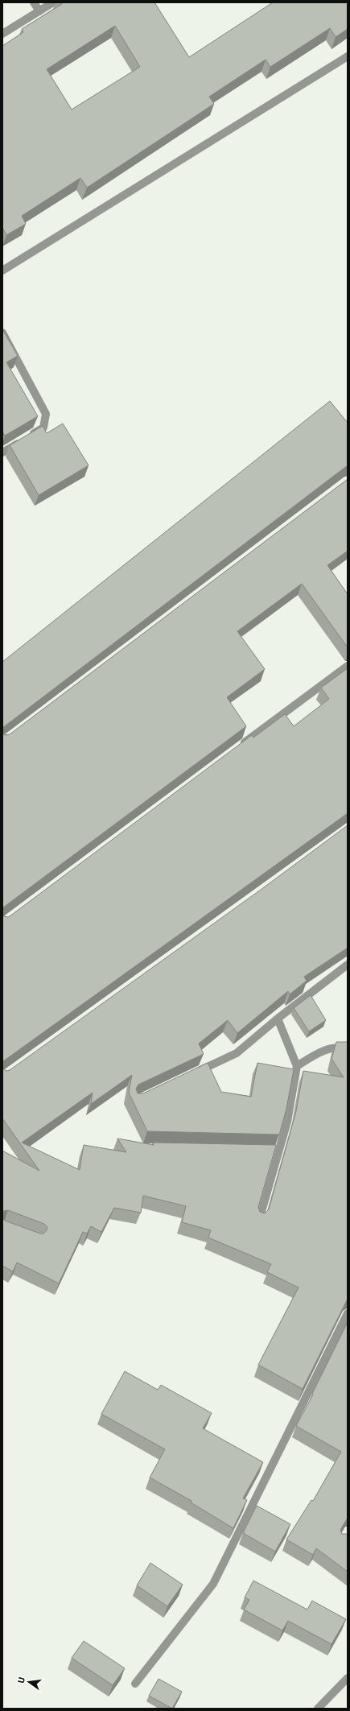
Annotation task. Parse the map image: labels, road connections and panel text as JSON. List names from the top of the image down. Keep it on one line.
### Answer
{"north":"left"}
